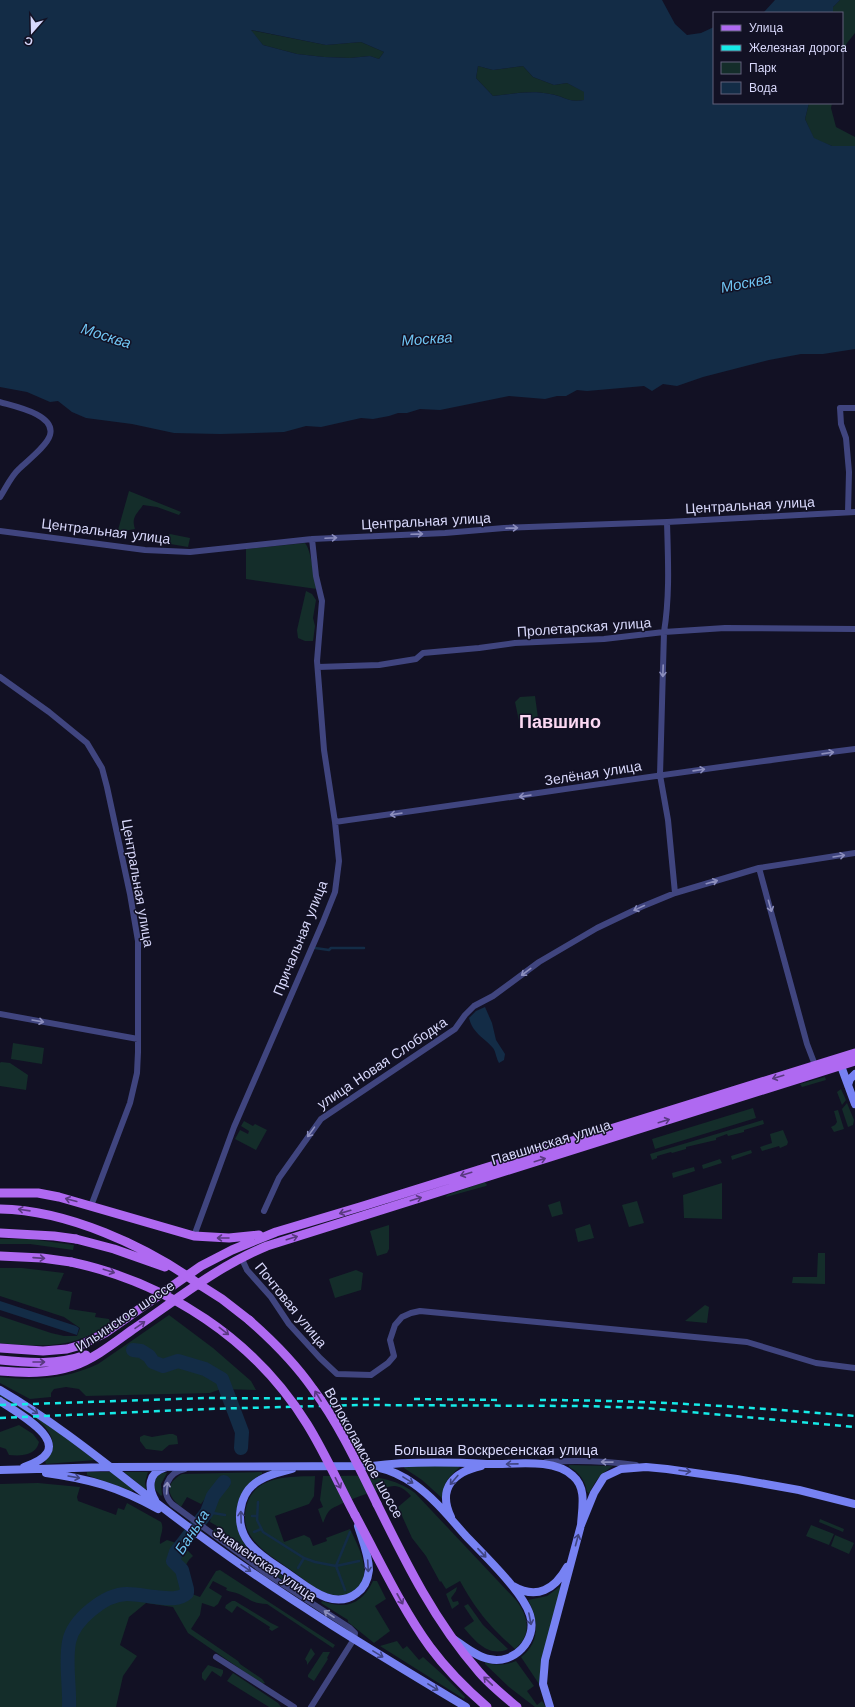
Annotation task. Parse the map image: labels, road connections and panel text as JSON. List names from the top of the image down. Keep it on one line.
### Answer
{"streets":{"main road":["Павшинская улица","Ильинское шоссе","Большая Воскресенская улица","Волоколамское шоссе","Знаменская улица"],"street":["Центральная улица","Пролетарская улица","Зелёная улица","Причальная улица","улица Новая Слободка","Почтовая улица"]},"crossings":[["Центральная улица","Причальная улица"],["Пролетарская улица","Причальная улица"],["Зелёная улица","Причальная улица"],["Павшинская улица","Ильинское шоссе"],["Почтовая улица","Ильинское шоссе"],["Большая Воскресенская улица","Знаменская улица"]],"districts":["Павшино"],"water":["Москва","Банька"],"legend":["Улица","Железная дорога","Парк","Вода"],"north":"bottom"}
